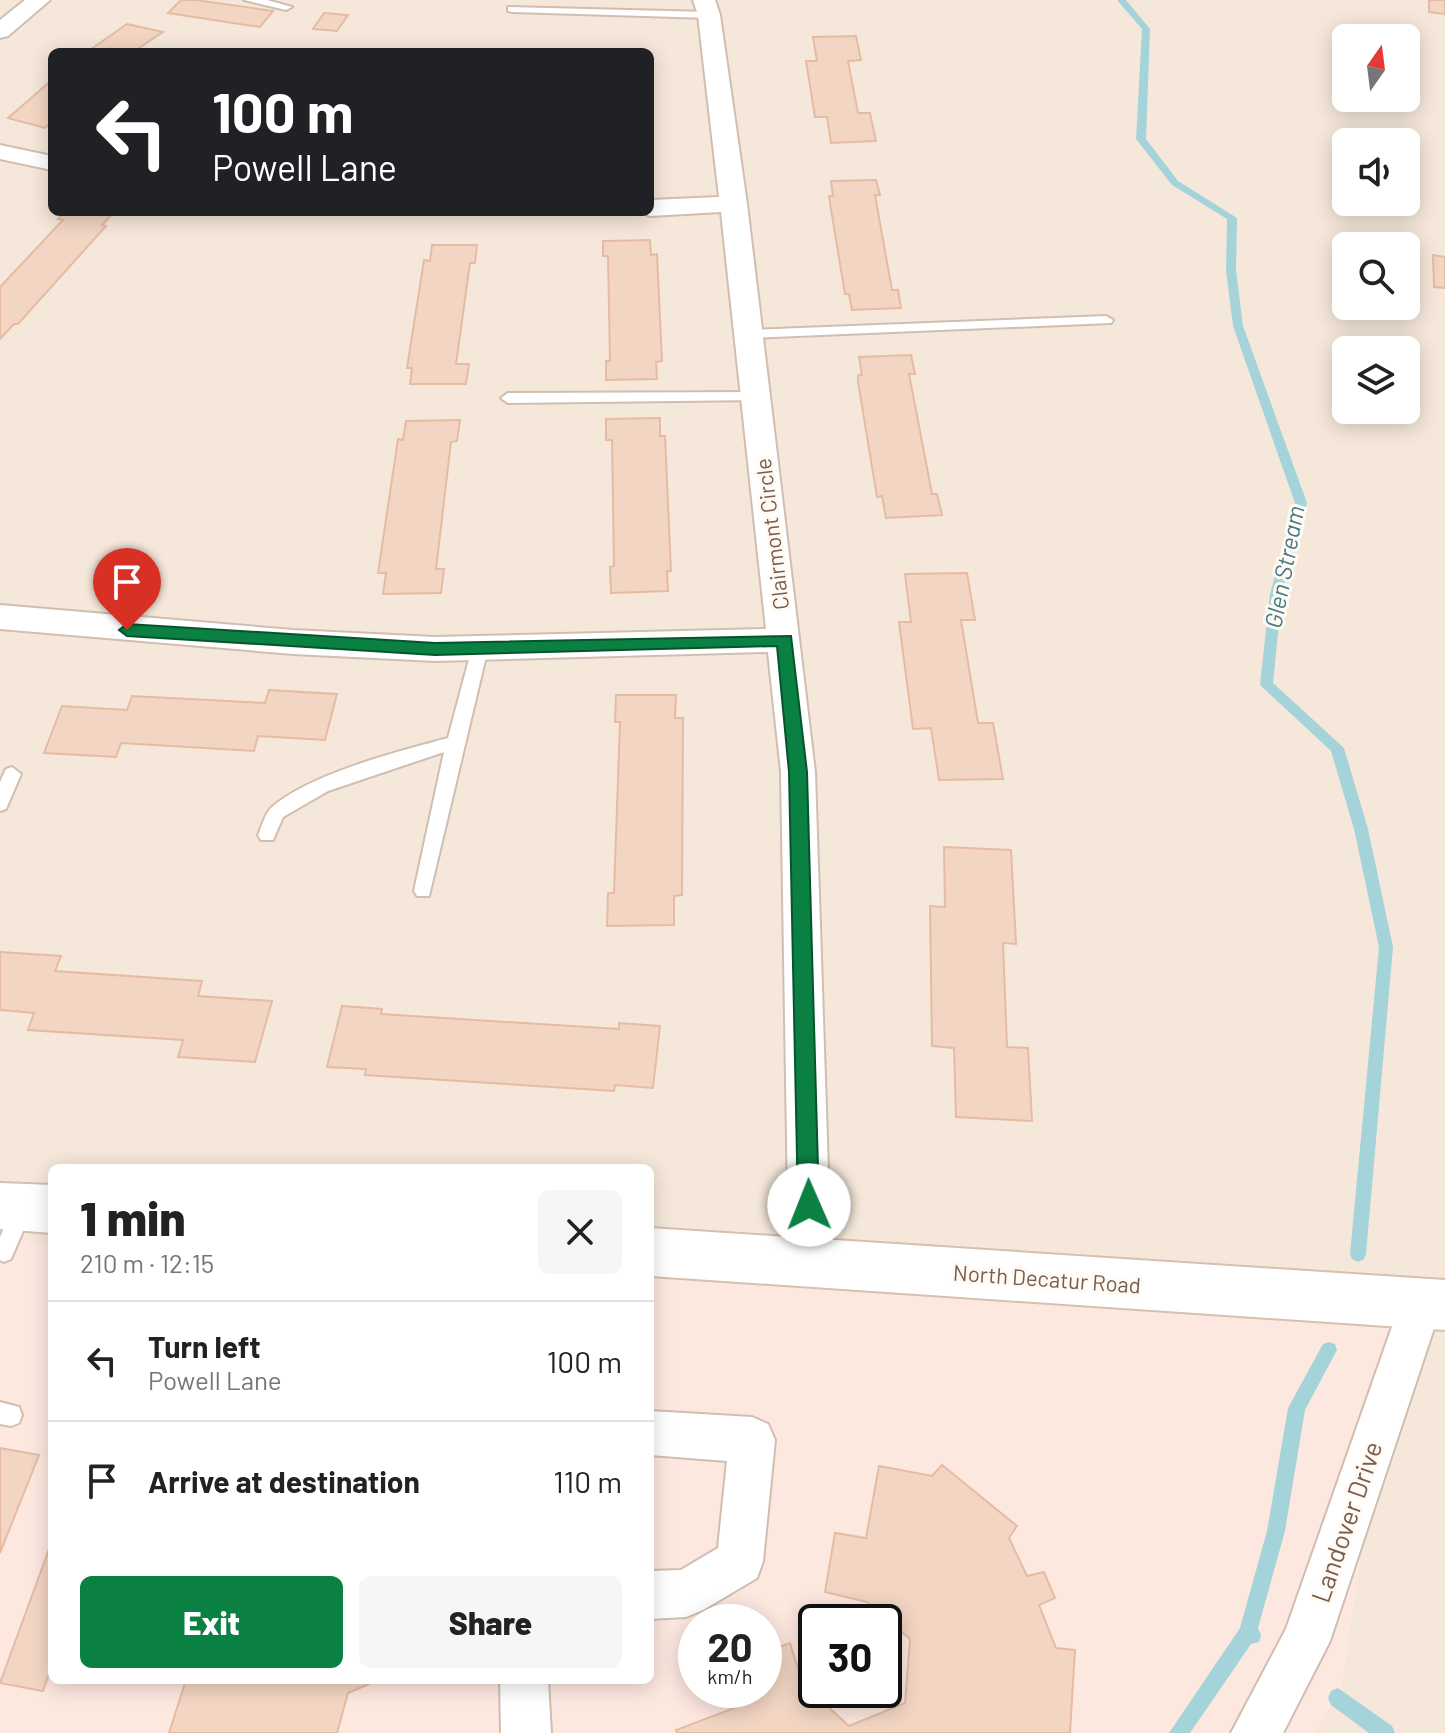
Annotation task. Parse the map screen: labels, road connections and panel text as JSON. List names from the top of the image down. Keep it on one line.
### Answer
{"streets":{"main road":["North Decatur Road"],"street":["Clairmont Circle","Landover Drive"]},"crossings":[["Clairmont Circle","North Decatur Road"],["North Decatur Road","Landover Drive"]],"water":["Glen Stream"],"north":"top","page":{"turn":["100 m","Powell Lane"],"heading":["1 min","210 m · 12:15"],"list":[{"name":"Turn left","note":"Powell Lane","value":"100 m"},{"name":"Arrive at destination","value":"110 m"}],"buttons":["Exit","Share"],"speed":"20 km/h","limit":"30"}}
